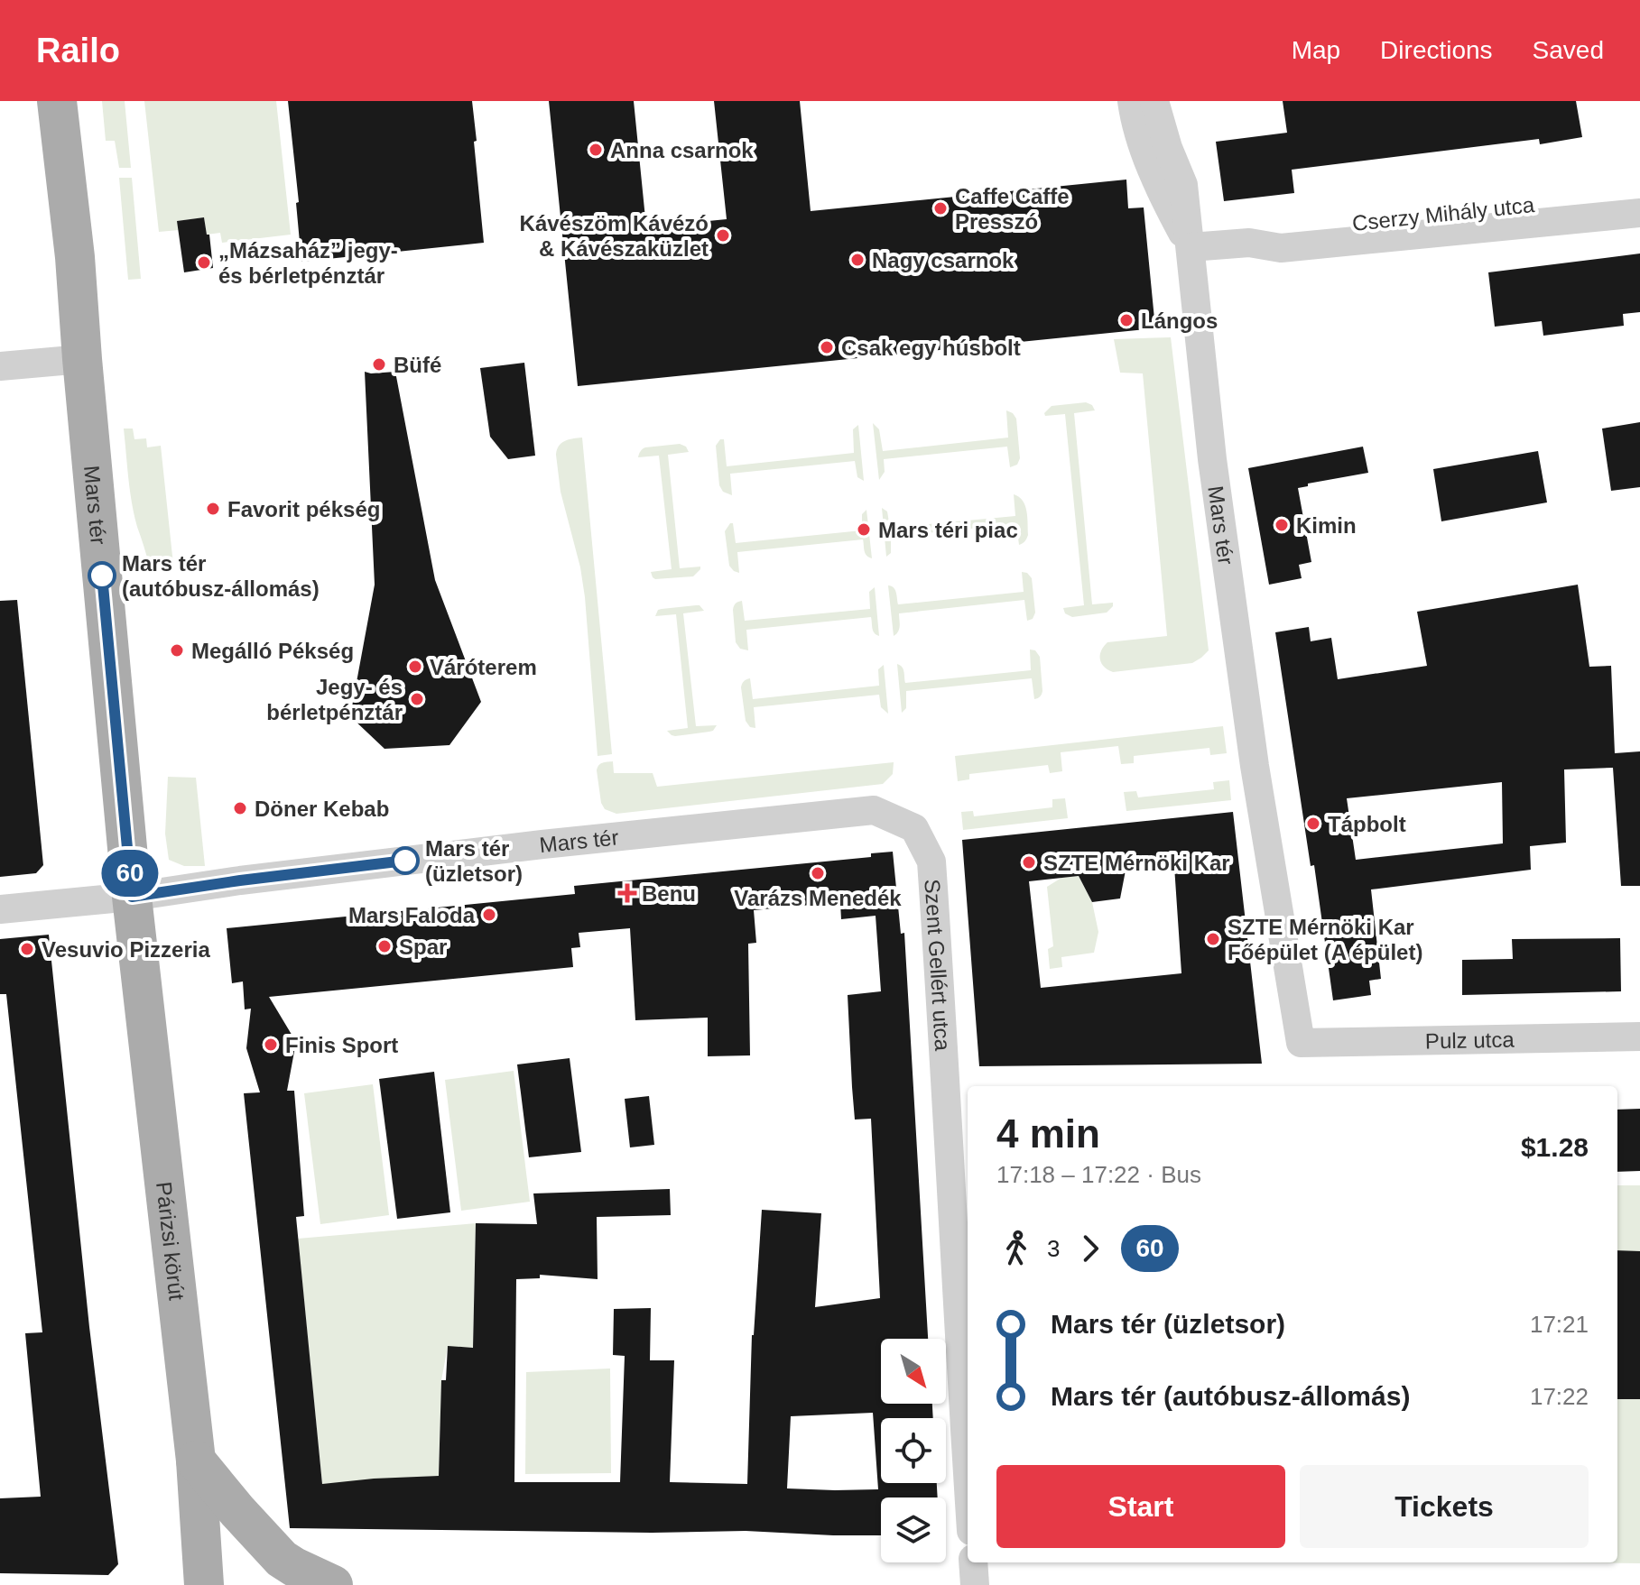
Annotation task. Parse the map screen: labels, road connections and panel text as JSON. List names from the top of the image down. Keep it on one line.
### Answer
{"streets":{"main road":["Mars tér","Párizsi körút"],"street":["Cserzy Mihály utca","Szent Gellért utca","Pulz utca"]},"crossings":[["Cserzy Mihály utca","Mars tér"],["Mars tér","Szent Gellért utca"],["Mars tér","Pulz utca"],["Mars tér","Párizsi körút"]],"places":{"other":["Anna csarnok","Caffe Caffe Presszó","Kávészöm Kávézó & Kávészaküzlet","Nagy csarnok","„Mázsaház” jegy- és bérletpénztár","Lángos","Csak egy húsbolt","Büfé","Favorit pékség","Kimin","Mars téri piac","Mars tér (autóbusz-állomás)","Megálló Pékség","Váróterem","Jegy- és bérletpénztár","Döner Kebab","Tápbolt","Mars tér (üzletsor)","SZTE Mérnöki Kar","Varázs Menedék","Mars Faloda","SZTE Mérnöki Kar Főépület (A épület)","Spar","Vesuvio Pizzeria","Finis Sport"],"health":["Benu"]},"lines":["bus line 60"],"north":"bottom right","page":{"header":"Railo","nav":["Map","Directions","Saved"],"on_map":"60","heading":["4 min","17:18 – 17:22 · Bus","$1.28"],"legs":["3","60"],"list":[{"name":"Mars tér (üzletsor)","value":"17:21"},{"name":"Mars tér (autóbusz-állomás)","value":"17:22"}],"buttons":["Start","Tickets"]}}
